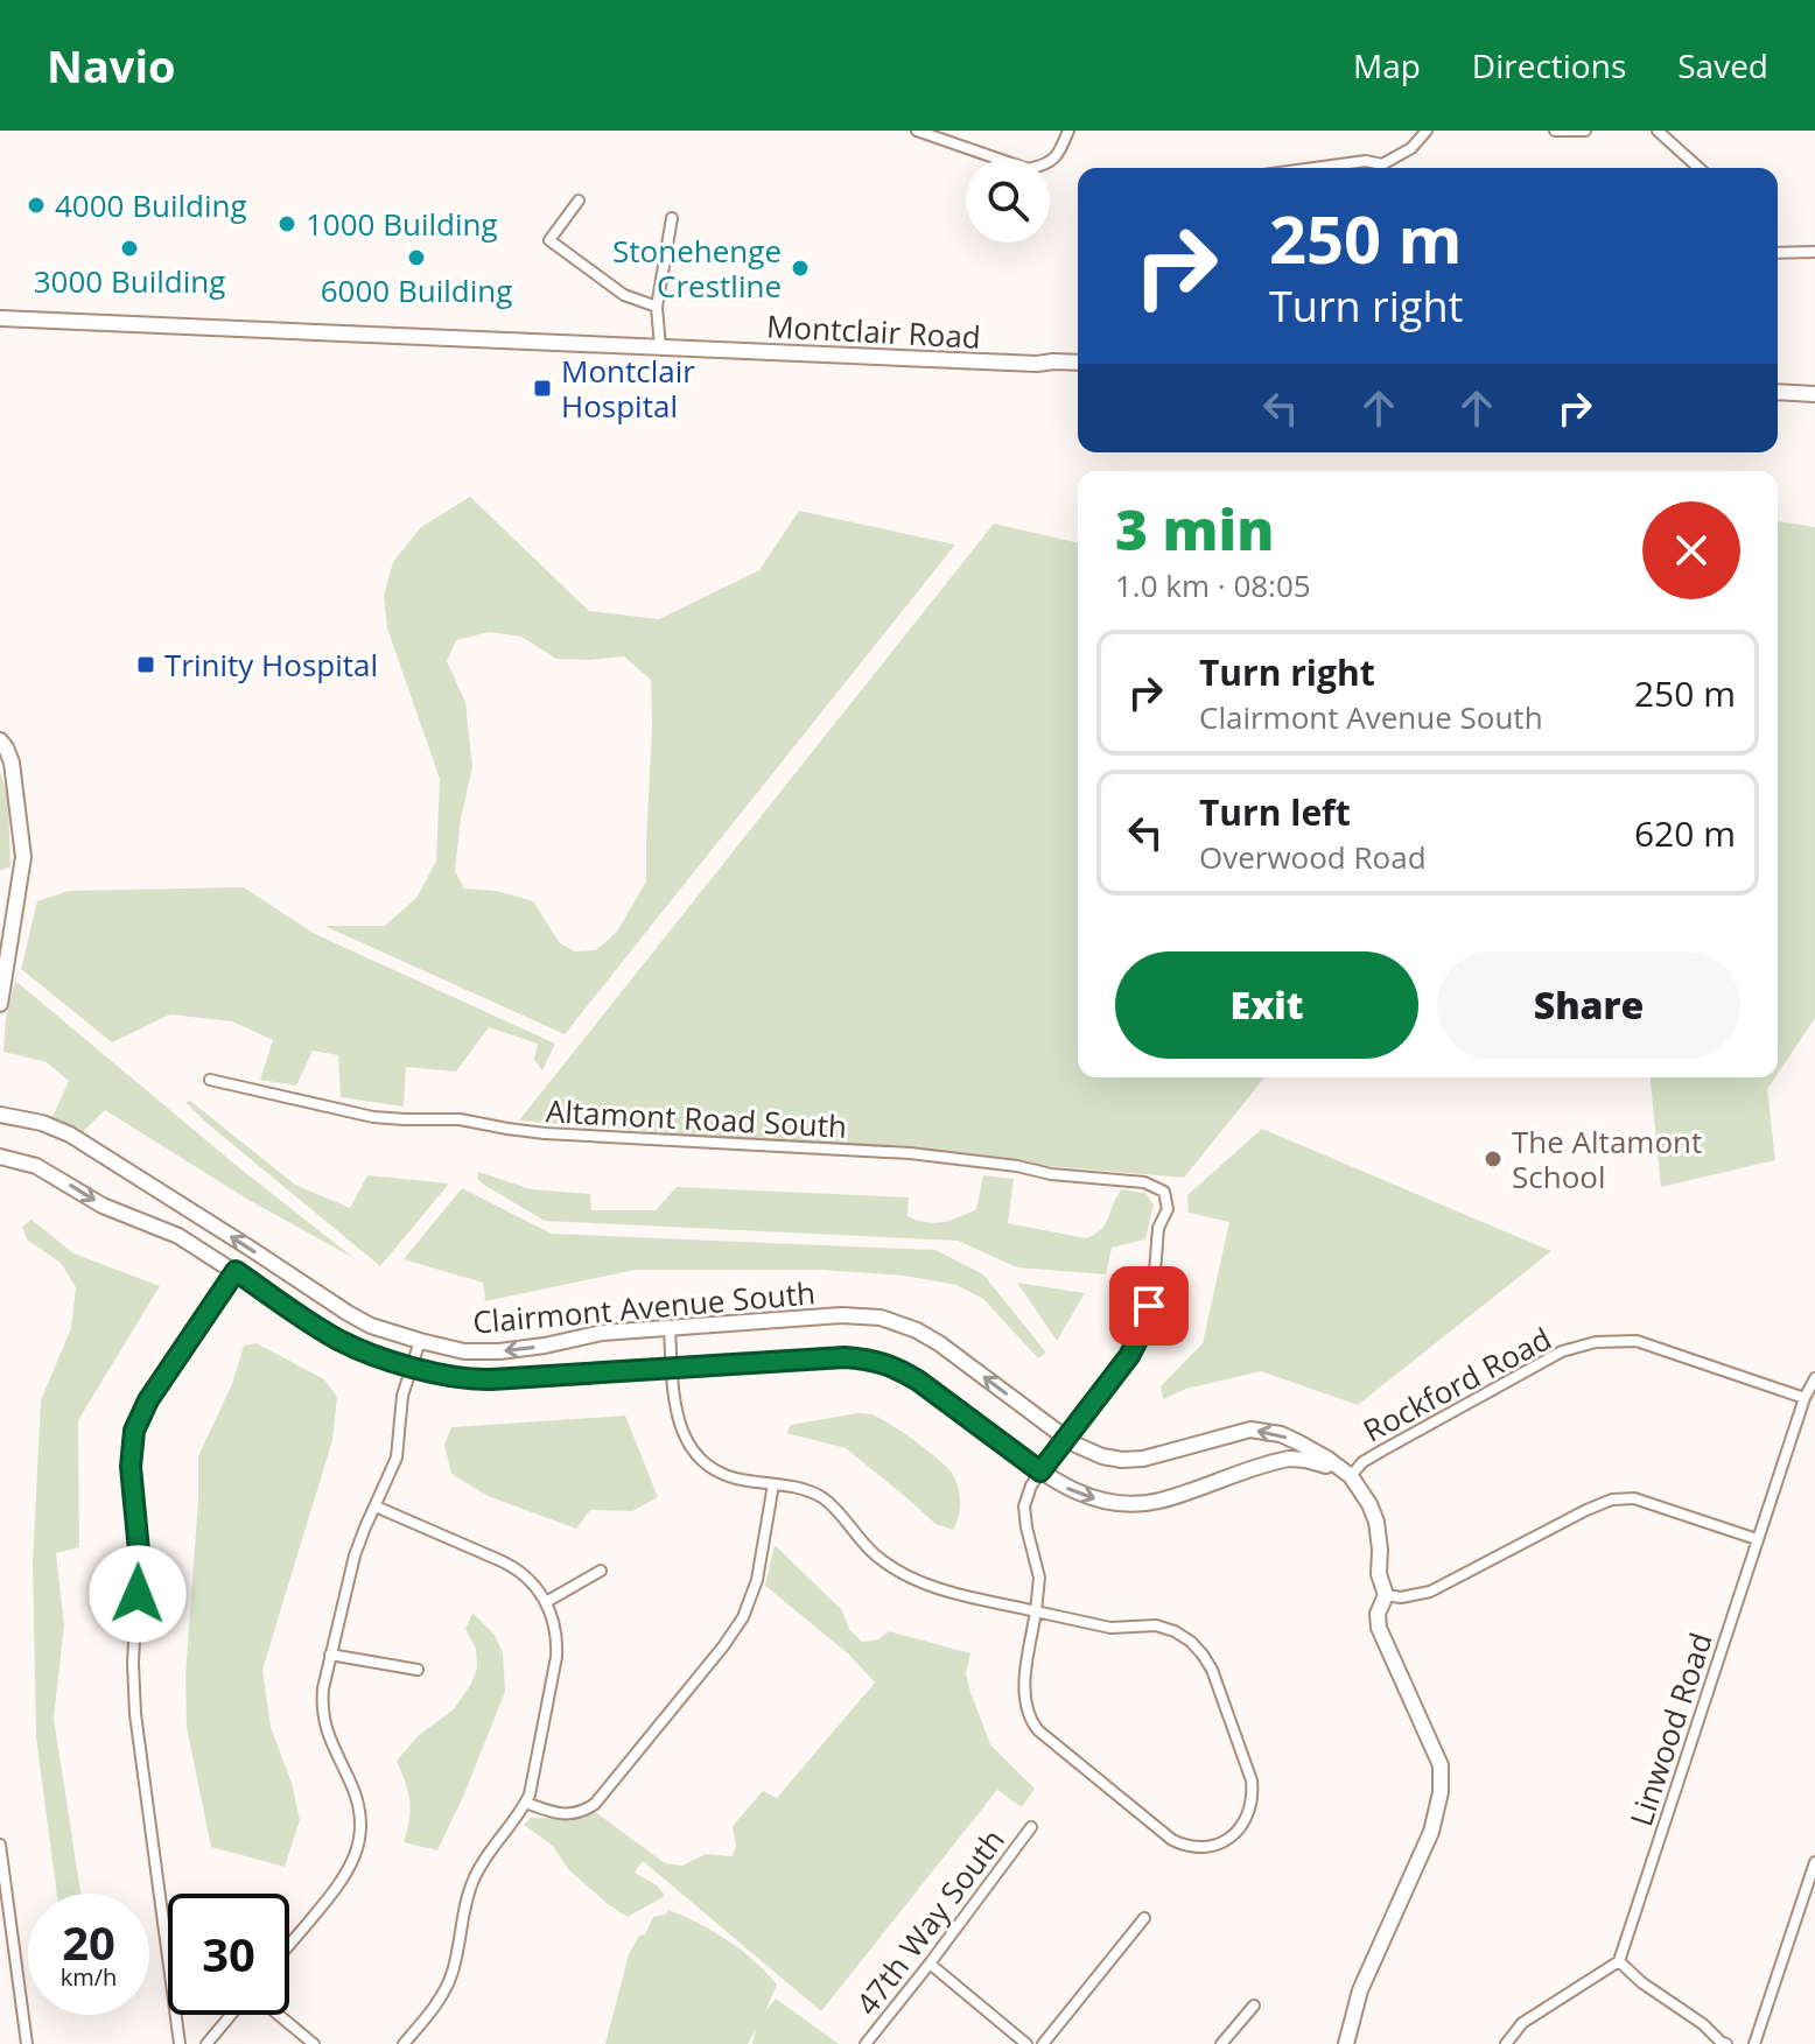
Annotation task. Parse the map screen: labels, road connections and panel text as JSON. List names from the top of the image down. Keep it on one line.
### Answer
{"streets":{"street":["Montclair Road","Altamont Road South","Clairmont Avenue South","Rockford Road","Linwood Road","47th Way South"]},"crossings":[["Altamont Road South","Clairmont Avenue South"],["Clairmont Avenue South","Rockford Road"],["Rockford Road","Linwood Road"]],"places":{"other":["4000 Building","1000 Building","3000 Building","6000 Building","Stonehenge Crestline","The Altamont School"],"transit":["Montclair Hospital","Trinity Hospital"]},"page":{"header":"Navio","nav":["Map","Directions","Saved"],"turn":["250 m","Turn right"],"heading":["3 min","1.0 km · 08:05"],"list":[{"name":"Turn right","note":"Clairmont Avenue South","value":"250 m"},{"name":"Turn left","note":"Overwood Road","value":"620 m"}],"buttons":["Exit","Share"],"speed":"20 km/h","limit":"30"}}
